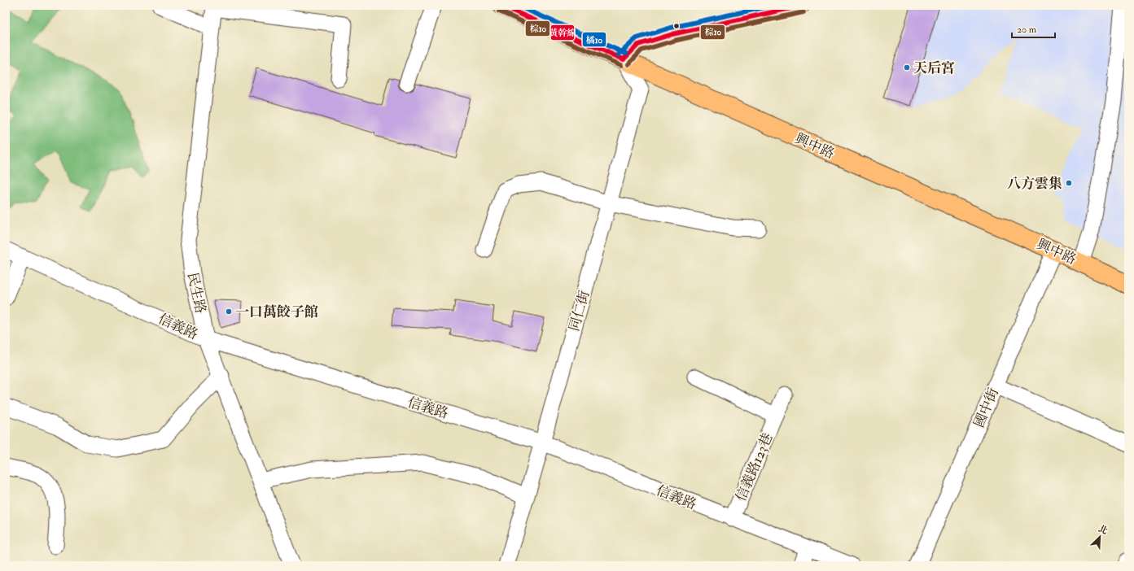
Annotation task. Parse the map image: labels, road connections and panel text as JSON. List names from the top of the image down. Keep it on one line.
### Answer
{"streets":{"main road":["興中路"],"street":["民生路","同仁街","信義路","國中街","信義路123巷"]},"crossings":[["興中路","同仁街"],["興中路","國中街"],["民生路","信義路"],["同仁街","信義路"],["信義路","信義路123巷"]],"places":["天后宮","八方雲集","一口萬餃子館"],"lines":["transit line 黃幹線","transit line 橘10","transit line 棕10"],"scale_bar":"20 m","north":"top right"}
